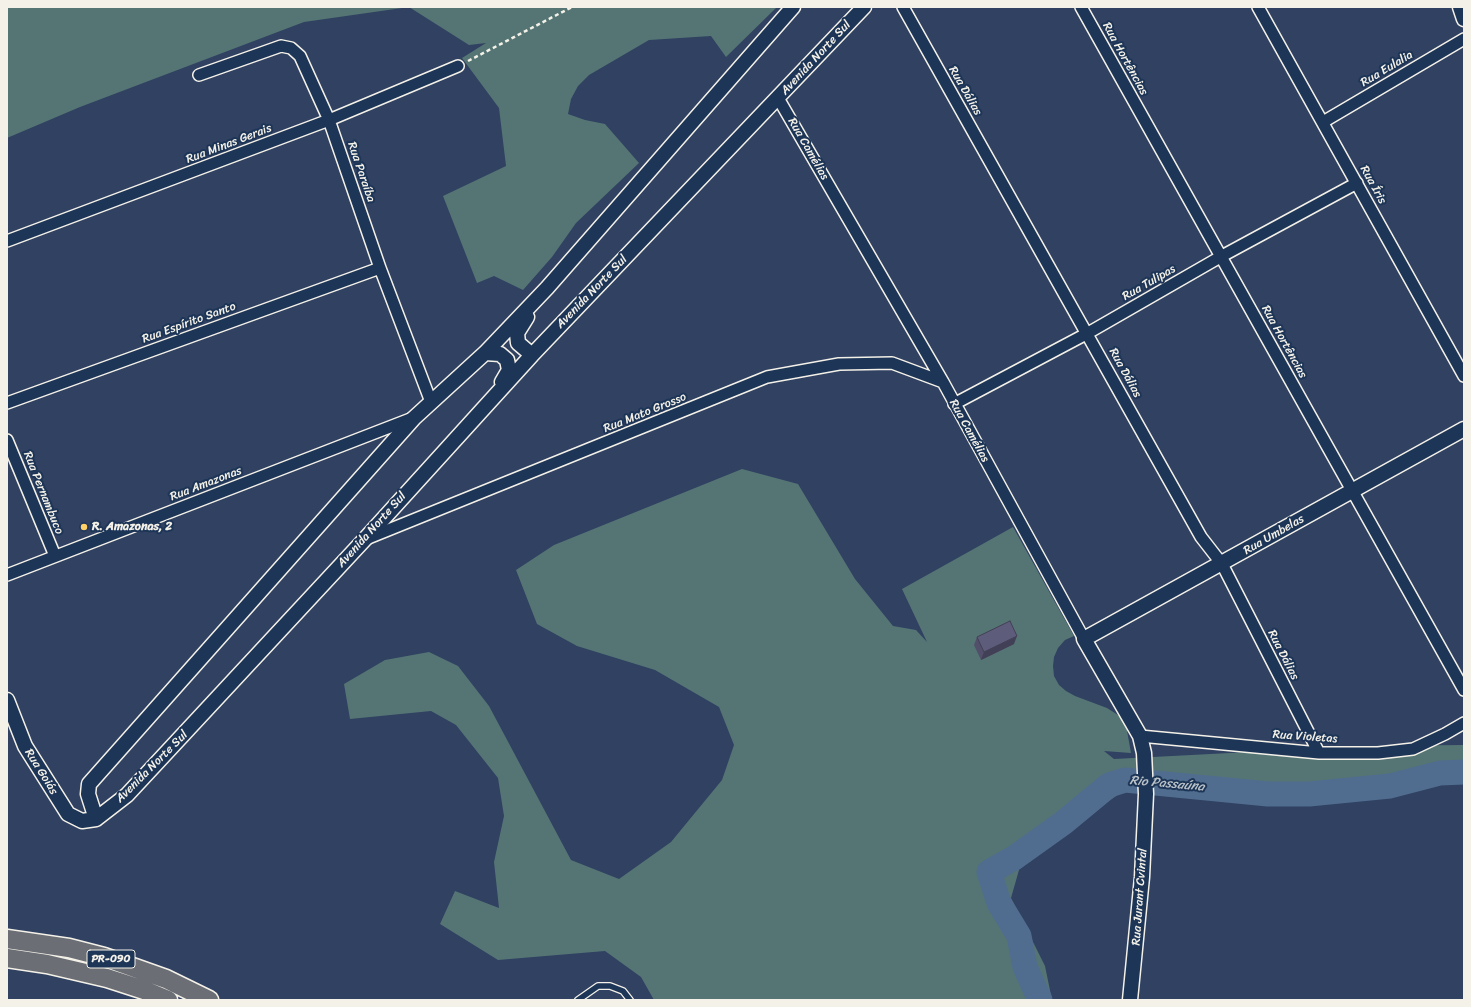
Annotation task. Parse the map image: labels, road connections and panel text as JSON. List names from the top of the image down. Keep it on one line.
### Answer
{"streets":{"main road":["PR-090"],"street":["Avenida Norte Sul","Rua Hortências","Rua Eulalia","Rua Dálias","Rua Minas Gerais","Rua Camélias","Rua Paraíba","Rua Íris","Rua Tulipas","Rua Espírito Santo","Rua Mato Grosso","Rua Amazonas","Rua Pernambuco","Rua Umbelas","Rua Violetas","Rua Goiás","Rua Jurant Cvintal"]},"crossings":[["Avenida Norte Sul","Rua Camélias"],["Avenida Norte Sul","Rua Mato Grosso"],["Avenida Norte Sul","Rua Goiás"],["Rua Hortências","Rua Tulipas"],["Rua Hortências","Rua Umbelas"],["Rua Eulalia","Rua Íris"],["Rua Dálias","Rua Tulipas"],["Rua Dálias","Rua Umbelas"],["Rua Dálias","Rua Violetas"],["Rua Minas Gerais","Rua Paraíba"],["Rua Camélias","Rua Tulipas"],["Rua Camélias","Rua Mato Grosso"],["Rua Camélias","Rua Umbelas"],["Rua Camélias","Rua Violetas"],["Rua Camélias","Rua Jurant Cvintal"],["Rua Paraíba","Rua Espírito Santo"],["Rua Íris","Rua Tulipas"],["Rua Amazonas","Rua Pernambuco"]],"water":["Rio Passaúna"],"places":["R. Amazonas, 2"]}
